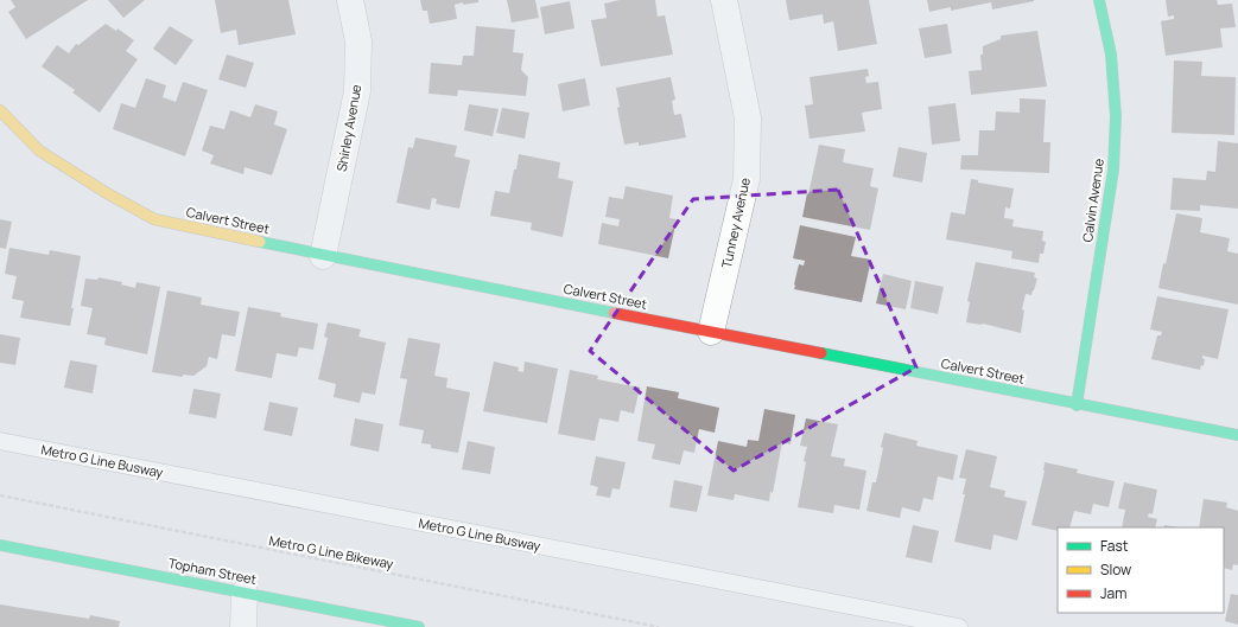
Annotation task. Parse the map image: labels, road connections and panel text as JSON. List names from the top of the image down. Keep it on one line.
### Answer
{"streets":{"street":["Shirley Avenue","Calvin Avenue","Calvert Street","Tunney Avenue","Topham Street"],"lane":["Metro G Line Busway"],"path":["Metro G Line Bikeway"]},"crossings":[["Shirley Avenue","Calvert Street"],["Calvin Avenue","Calvert Street"],["Calvert Street","Tunney Avenue"]],"legend":["Fast","Slow","Jam"]}
